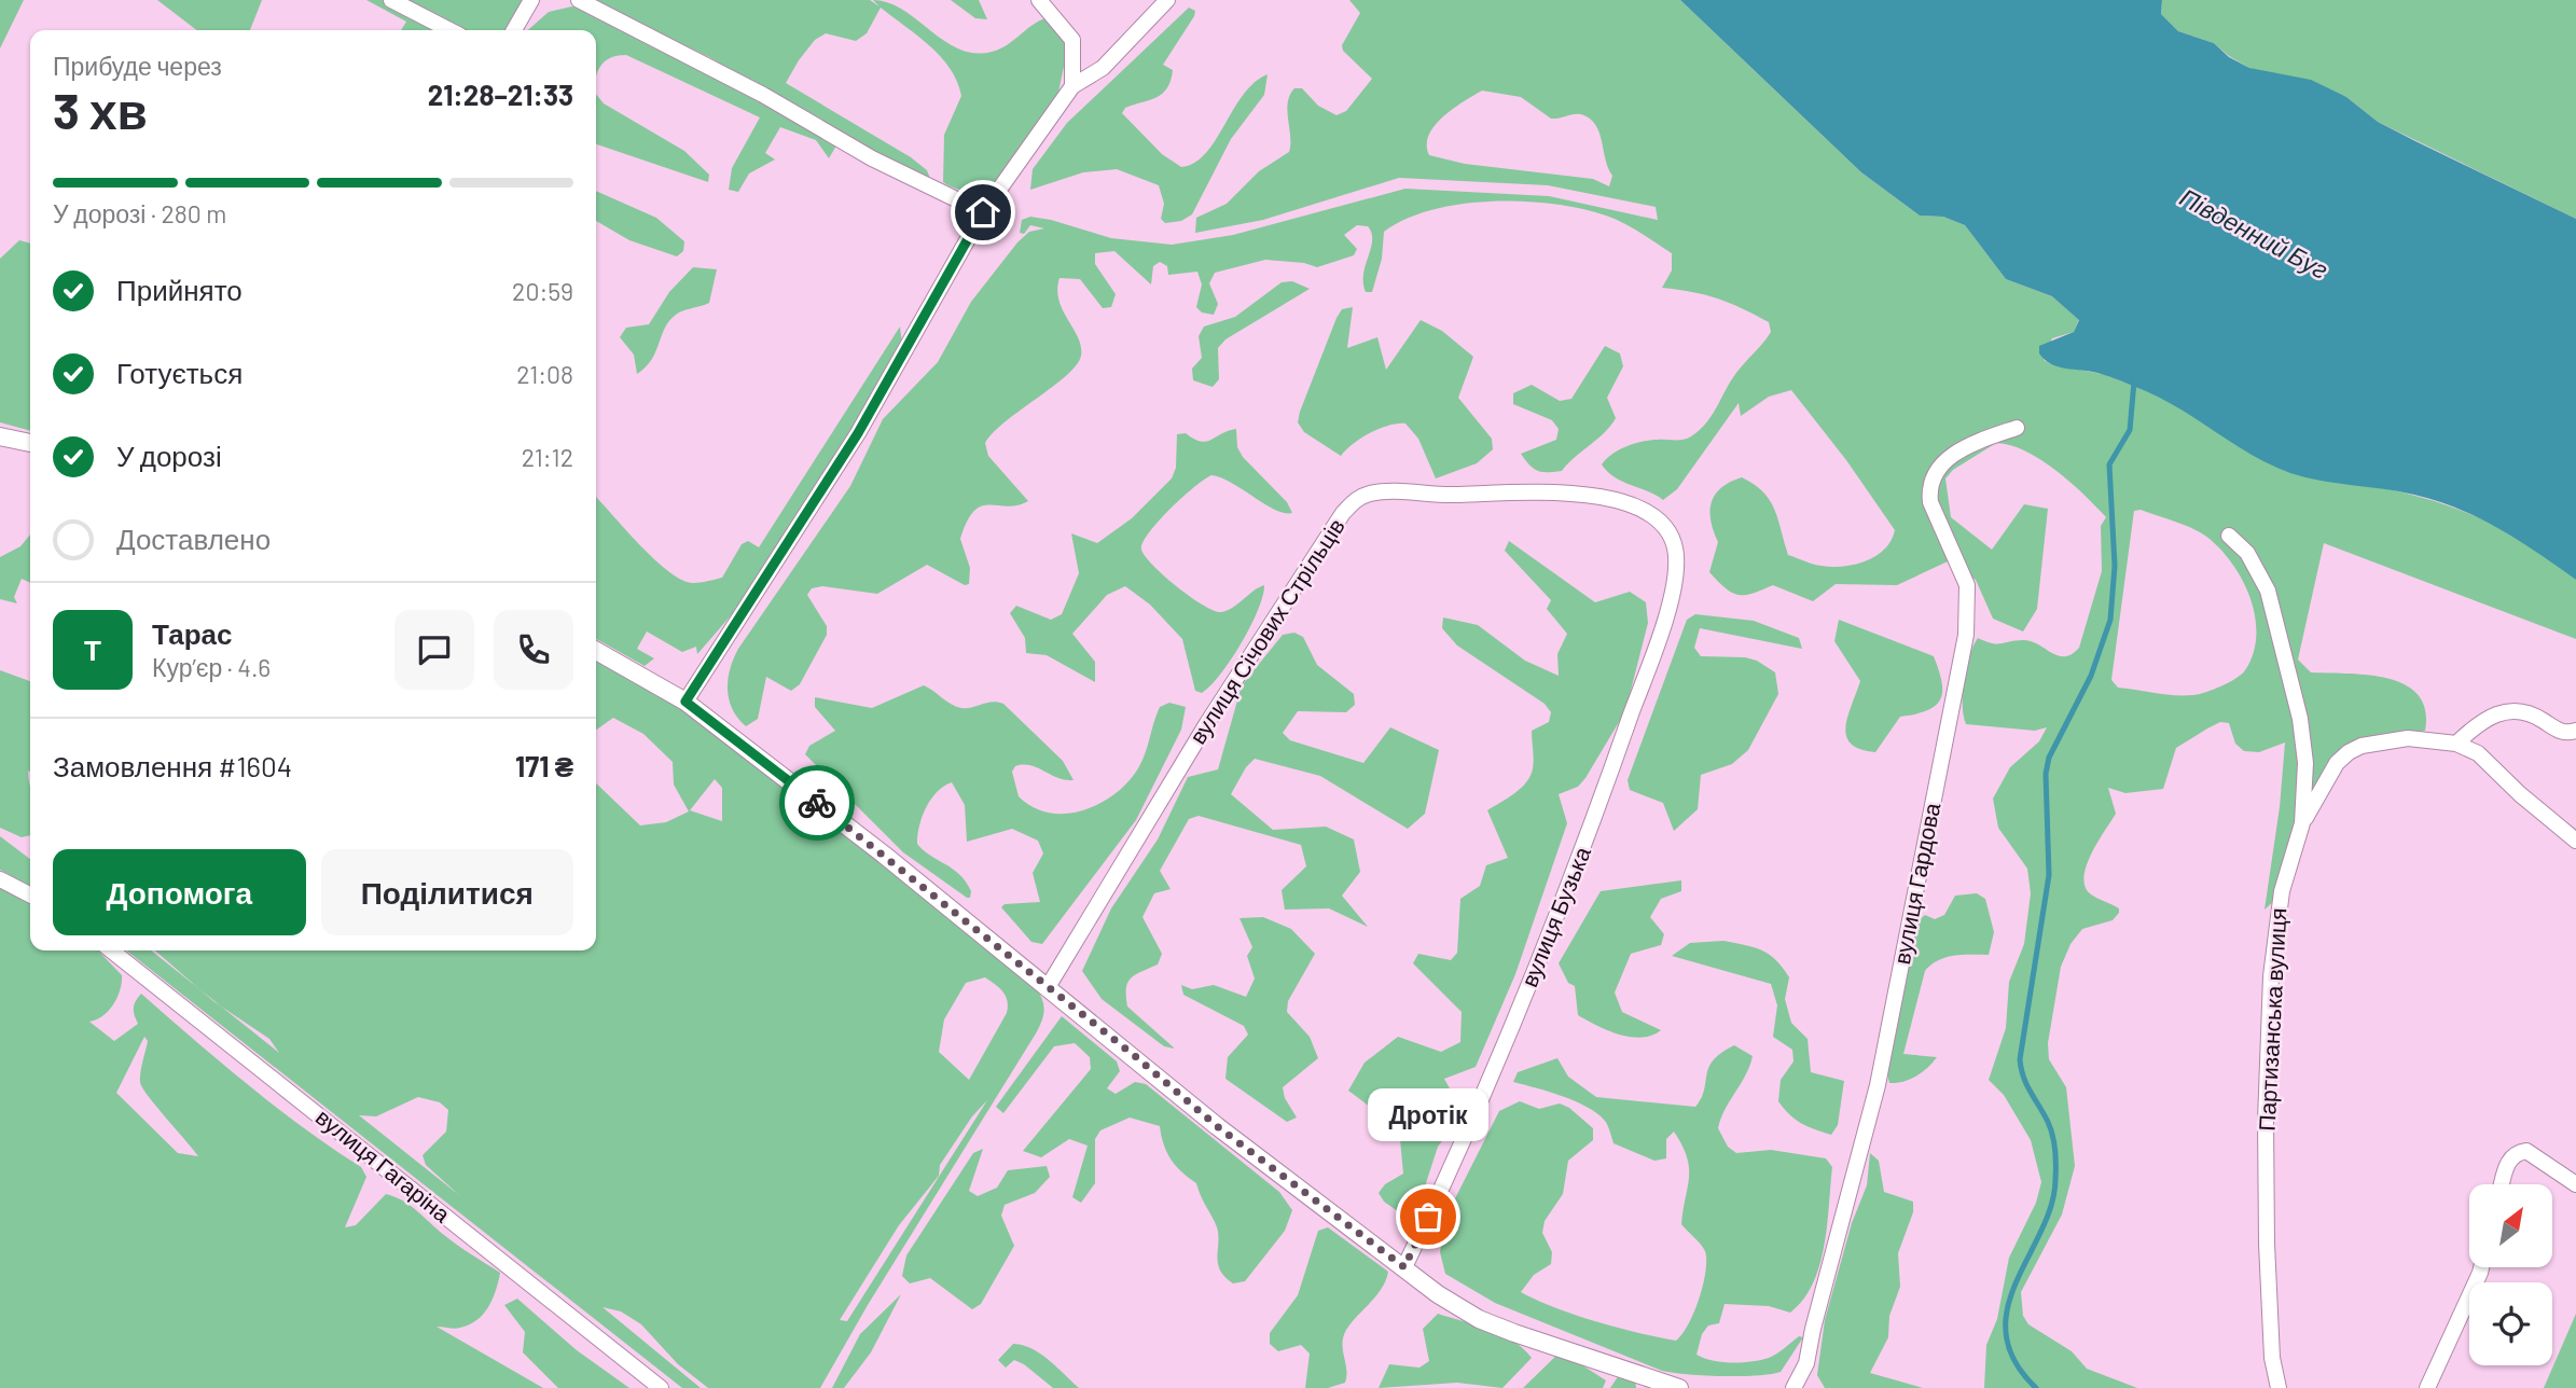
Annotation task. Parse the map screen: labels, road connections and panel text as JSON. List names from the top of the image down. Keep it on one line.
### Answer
{"streets":{"street":["вулиця Січових Стрільців","вулиця Гардова","вулиця Бузька","Партизанська вулиця","вулиця Гагаріна"]},"crossings":[["вулиця Січових Стрільців","вулиця Бузька"]],"water":["Південний Буг"],"places":["Дротік"],"north":"top right","page":{"heading":["3 хв","Прибуде через","21:28–21:33"],"panel":["Тарас","Кур’єр · 4.6","Замовлення #1604","171 ₴"],"bar":"У дорозі · 280 m","list":[["Прийнято","20:59"],["Готується","21:08"],["У дорозі","21:12"],"Доставлено"],"round":"Т","buttons":["Допомога","Поділитися"],"bubble":"Дротік"}}
